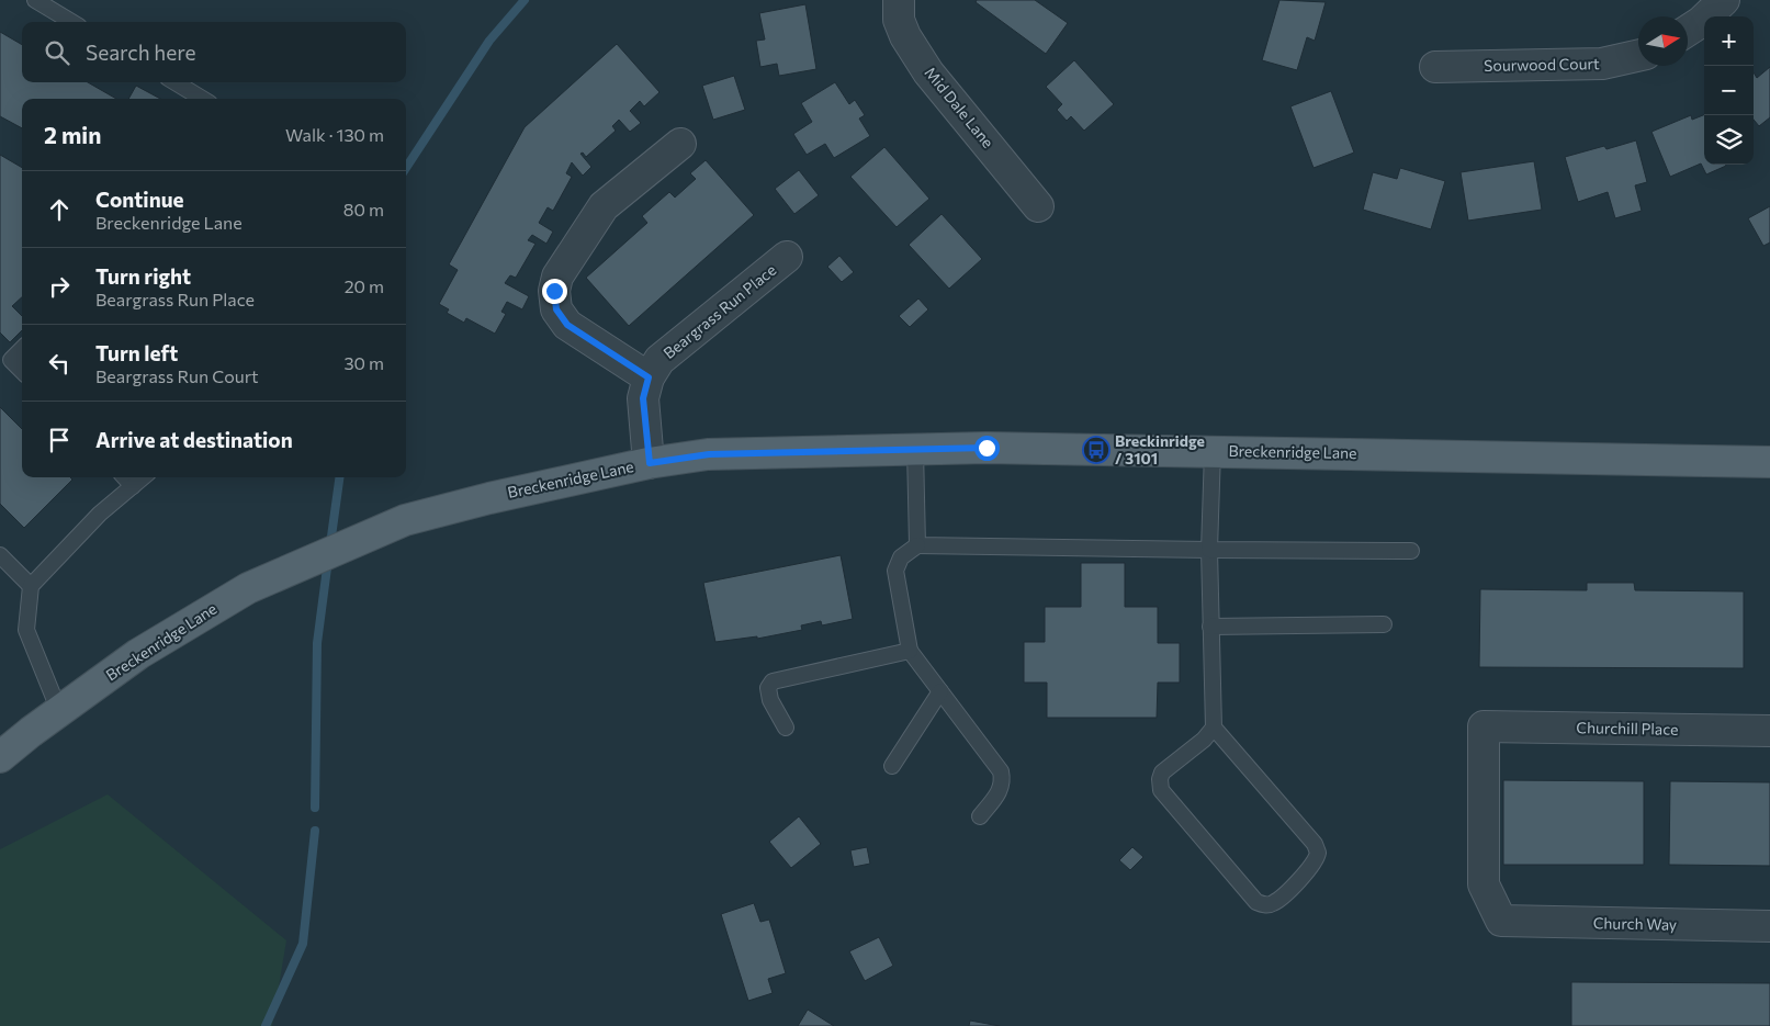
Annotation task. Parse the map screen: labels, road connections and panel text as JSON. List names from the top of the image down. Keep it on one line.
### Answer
{"streets":{"main road":["Breckenridge Lane"],"street":["Sourwood Court","Mid Dale Lane","Beargrass Run Place","Churchill Place","Church Way"]},"crossings":[["Beargrass Run Place","Breckenridge Lane"],["Churchill Place","Church Way"]],"places":{"bus stop":["Breckinridge / 3101"]},"north":"right","page":{"map_buttons":["+","−"],"search":"Search here","heading":["2 min","Walk · 130 m"],"list":[["Continue","Breckenridge Lane","80 m"],["Turn right","Beargrass Run Place","20 m"],["Turn left","Beargrass Run Court","30 m"],"Arrive at destination"]}}
